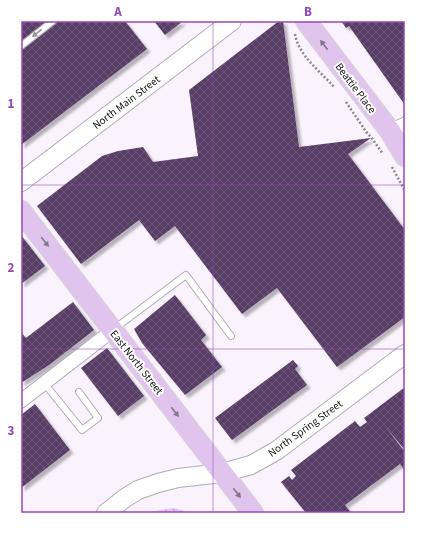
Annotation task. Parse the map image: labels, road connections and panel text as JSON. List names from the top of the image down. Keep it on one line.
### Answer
{"streets":{"main road":["Beattie Place","East North Street"],"street":["North Main Street","North Spring Street"]},"crossings":[["East North Street","North Spring Street"]],"one_way":["Beattie Place","East North Street"],"grid":{"columns":["A","B"],"rows":["1","2","3"]}}
